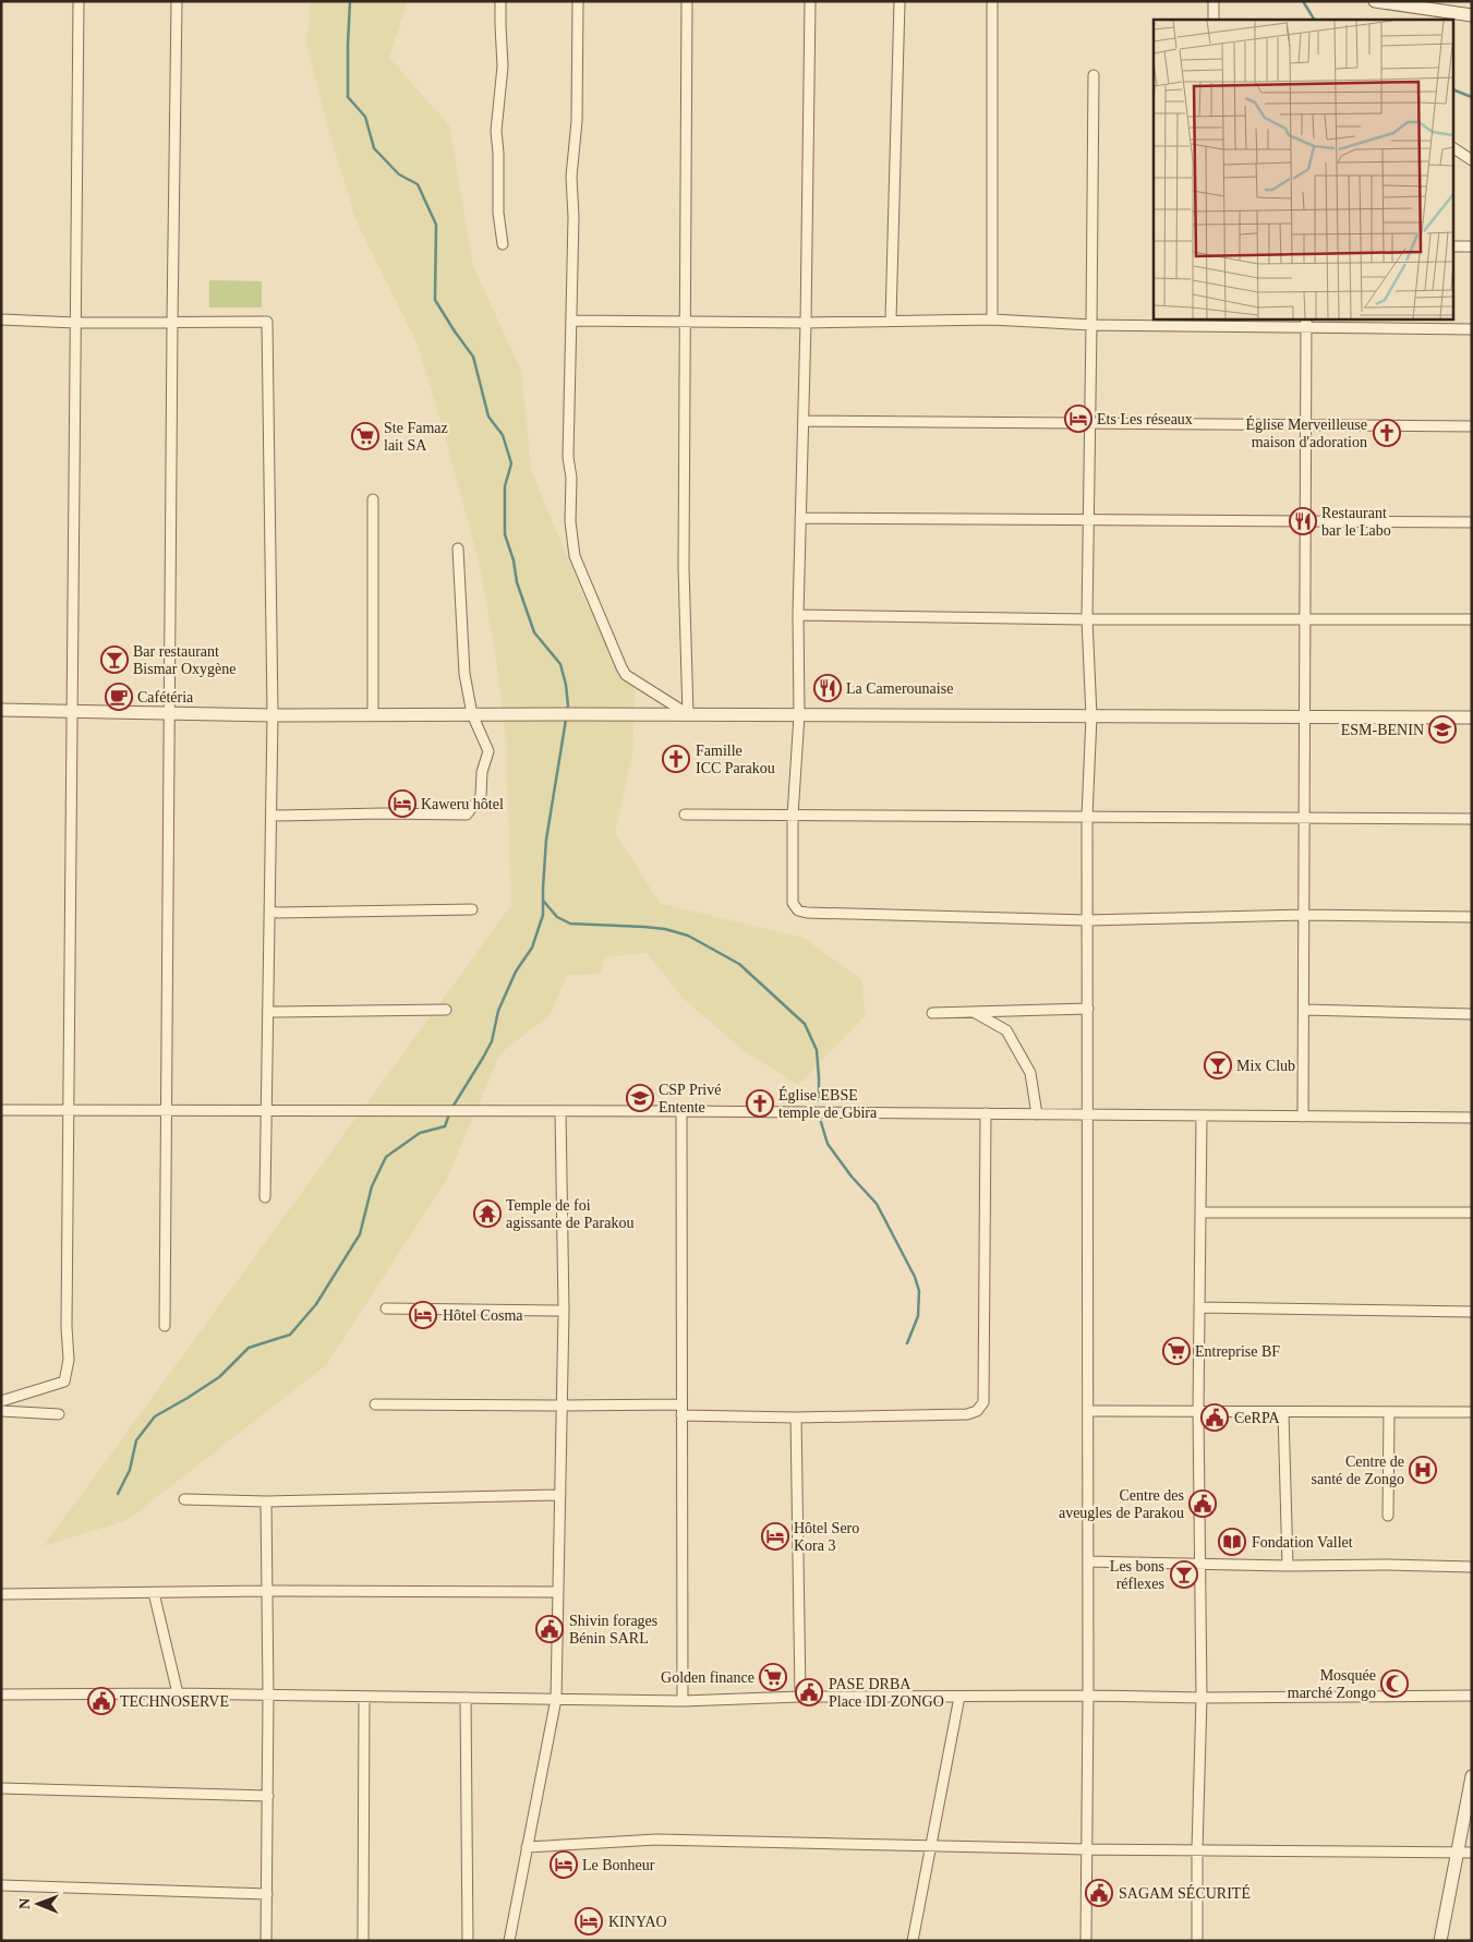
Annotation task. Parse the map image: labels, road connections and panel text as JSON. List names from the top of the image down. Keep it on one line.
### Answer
{"places":{"hotel":["Ets Les réseaux","Kaweru hôtel","Hôtel Cosma","Hôtel Sero Kora 3","Le Bonheur","KINYAO"],"church":["Église Merveilleuse maison d'adoration","Famille ICC Parakou","Église EBSE temple de Gbira"],"supermarket":["Ste Famaz lait SA","Entreprise BF","Golden finance"],"restaurant":["Restaurant bar le Labo","La Camerounaise"],"bar":["Bar restaurant Bismar Oxygène","Mix Club","Les bons réflexes"],"cafe":["Cafétéria"],"school or university":["ESM-BENIN","CSP Privé Entente"],"temple":["Temple de foi agissante de Parakou"],"public building":["CeRPA","Centre des aveugles de Parakou","Shivin forages Bénin SARL","PASE DRBA Place IDI ZONGO","TECHNOSERVE","SAGAM SÉCURITÉ"],"hospital":["Centre de santé de Zongo"],"library":["Fondation Vallet"],"mosque":["Mosquée marché Zongo"]},"north":"left"}
